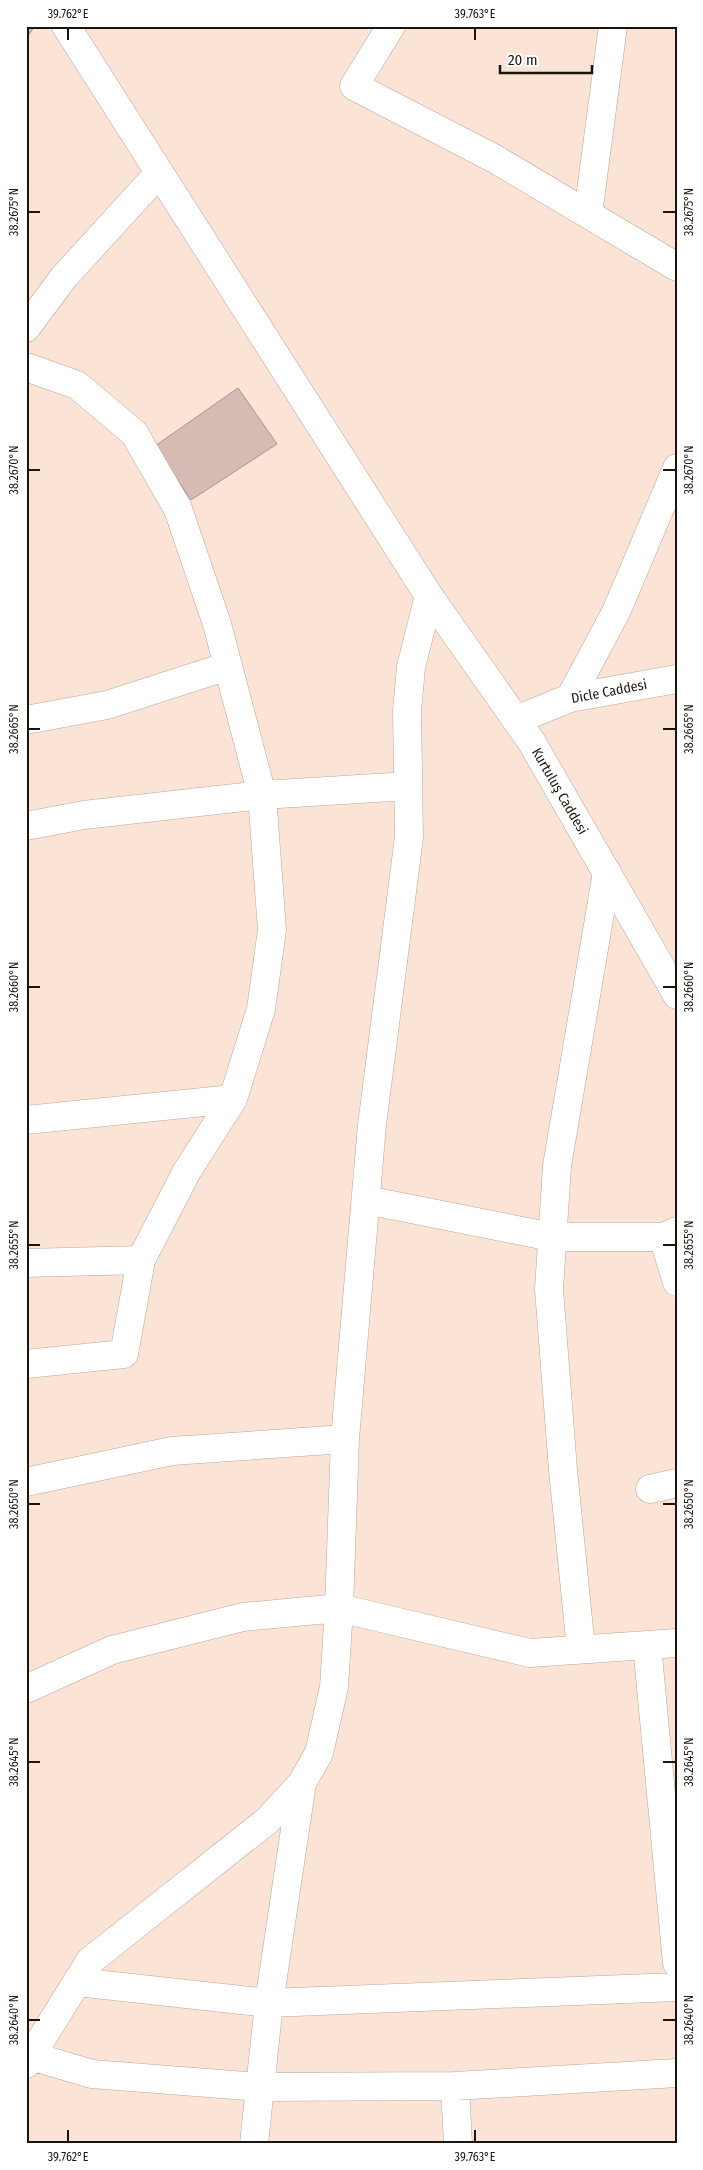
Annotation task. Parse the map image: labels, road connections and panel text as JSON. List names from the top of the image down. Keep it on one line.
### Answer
{"streets":{"street":["Dicle Caddesi","Kurtuluş Caddesi"]},"crossings":[["Dicle Caddesi","Kurtuluş Caddesi"]],"scale_bar":"20 m","coordinates":["39.762°E","39.763°E","38.2675°N","38.2670°N","38.2665°N","38.2660°N","38.2655°N","38.2650°N","38.2645°N","38.2640°N"]}
